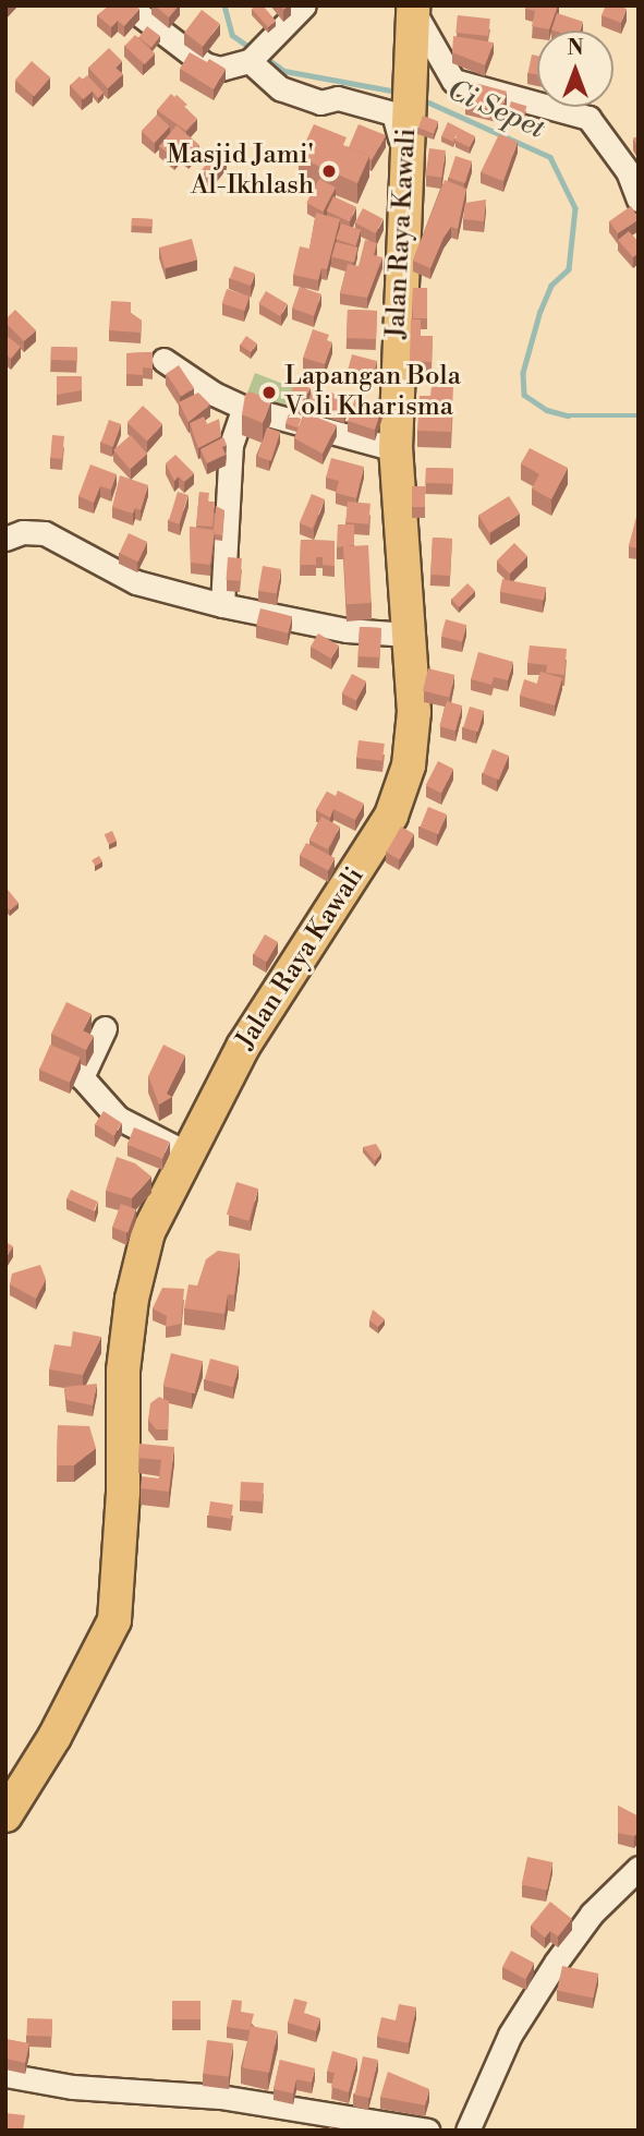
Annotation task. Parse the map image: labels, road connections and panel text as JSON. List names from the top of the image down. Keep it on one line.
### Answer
{"streets":{"highway":["Jalan Raya Kawali"]},"water":["Ci Sepet"],"places":["Masjid Jami' Al-Ikhlash","Lapangan Bola Voli Kharisma"],"north":"top"}
